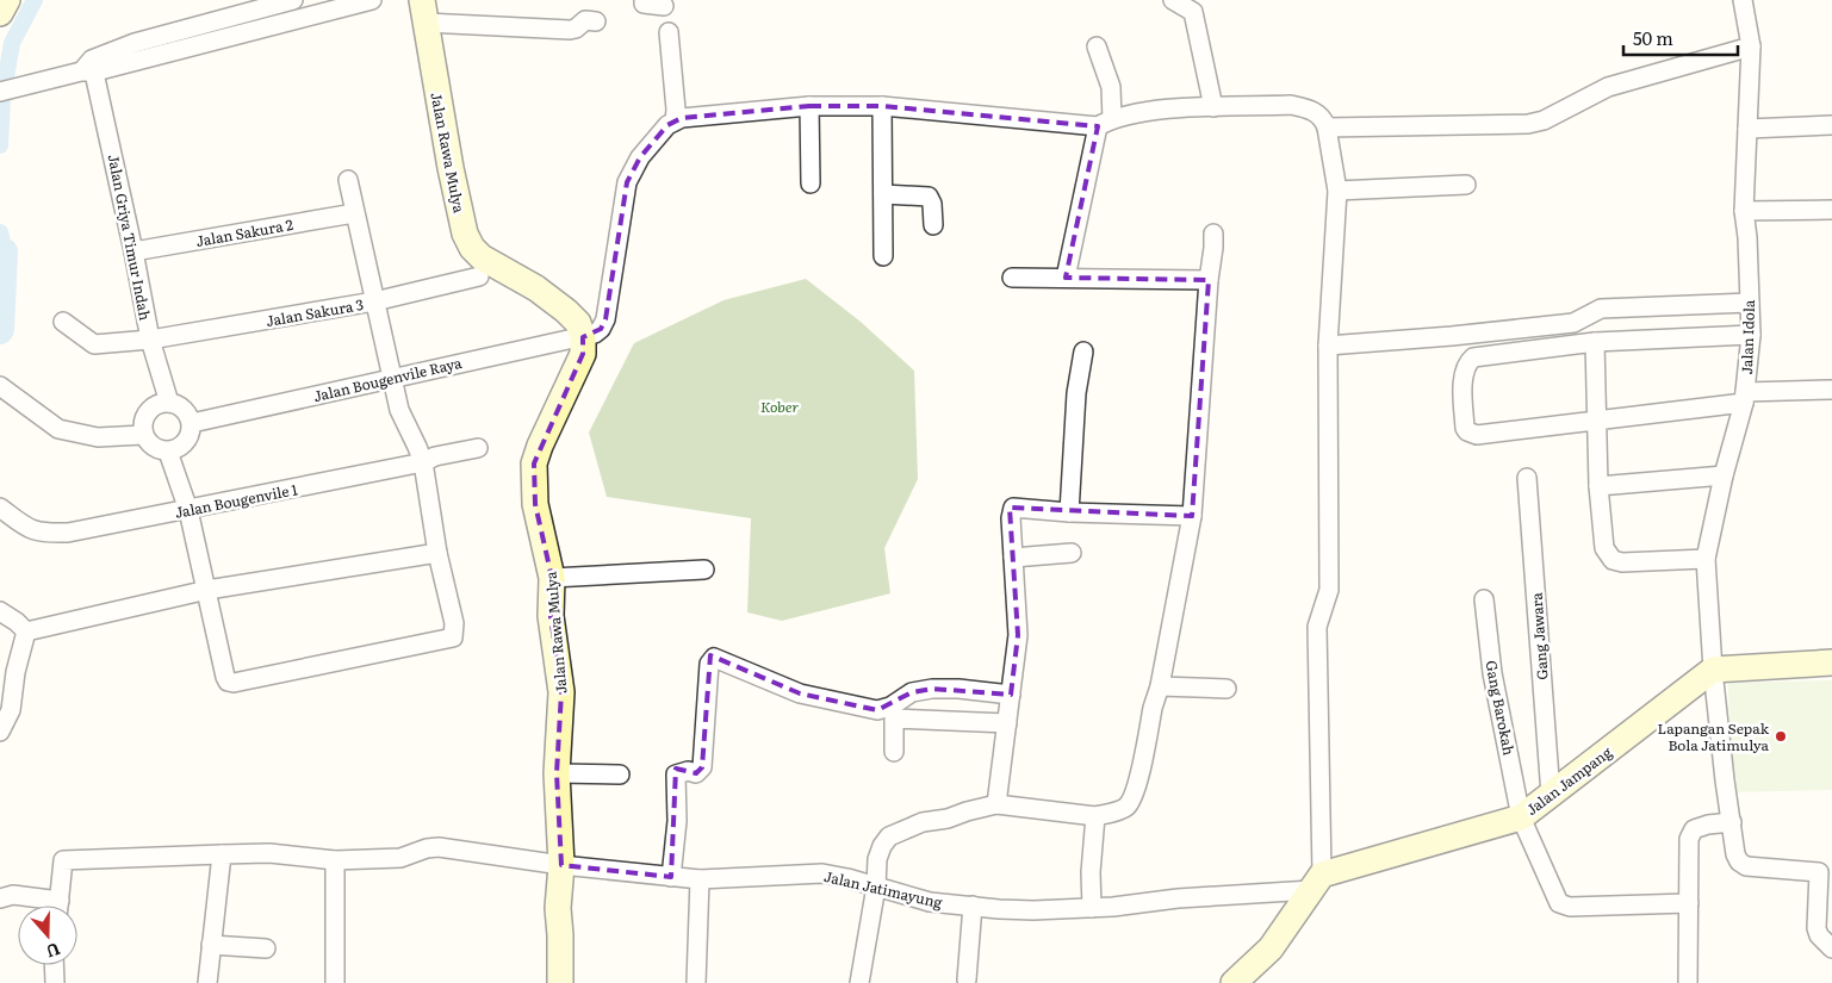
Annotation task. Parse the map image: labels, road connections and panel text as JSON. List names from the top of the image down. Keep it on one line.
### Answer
{"streets":{"main road":["Jalan Rawa Mulya","Jalan Jampang"],"street":["Jalan Sakura 2","Jalan Griya Timur Indah","Jalan Sakura 3","Jalan Idola","Jalan Bougenvile Raya","Jalan Bougenvile 1","Gang Jawara","Gang Barokah","Jalan Jatimayung"]},"crossings":[["Jalan Rawa Mulya","Jalan Bougenvile Raya"],["Jalan Rawa Mulya","Jalan Jatimayung"],["Jalan Sakura 2","Jalan Griya Timur Indah"],["Jalan Griya Timur Indah","Jalan Sakura 3"],["Jalan Griya Timur Indah","Jalan Bougenvile Raya"],["Jalan Idola","Jalan Jampang"],["Gang Jawara","Jalan Jampang"],["Gang Barokah","Jalan Jampang"],["Jalan Jampang","Jalan Jatimayung"]],"parks":["Kober"],"places":["Lapangan Sepak Bola Jatimulya"],"scale_bar":"50 m","north":"bottom"}
